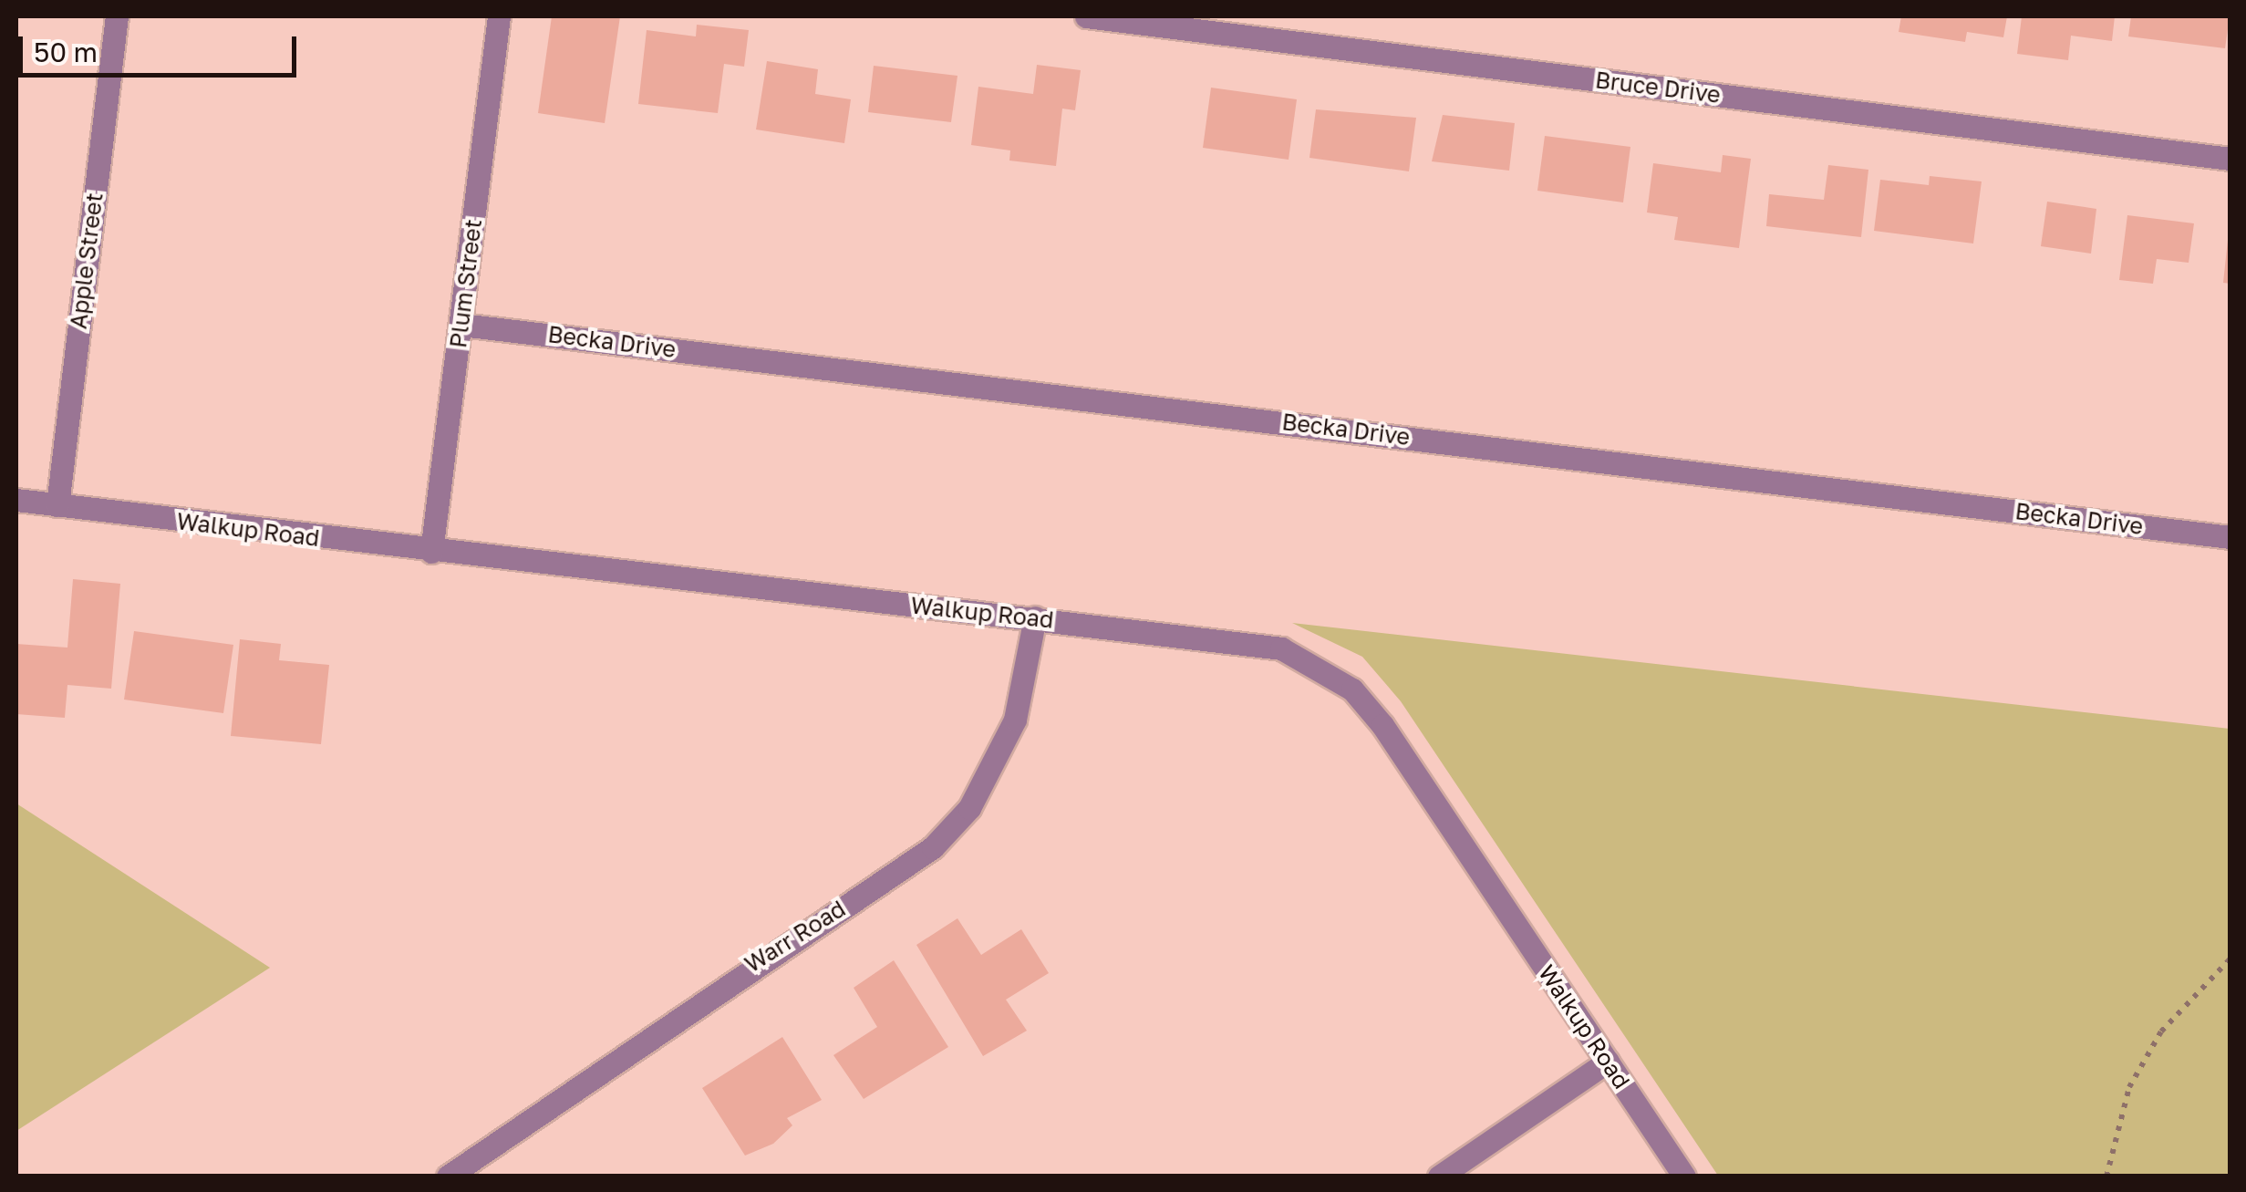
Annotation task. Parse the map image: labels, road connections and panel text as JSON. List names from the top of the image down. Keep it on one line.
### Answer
{"streets":{"street":["Bruce Drive","Apple Street","Plum Street","Becka Drive","Walkup Road","Warr Road"]},"crossings":[["Apple Street","Walkup Road"],["Plum Street","Becka Drive"],["Plum Street","Walkup Road"],["Walkup Road","Warr Road"]],"scale_bar":"50 m"}
